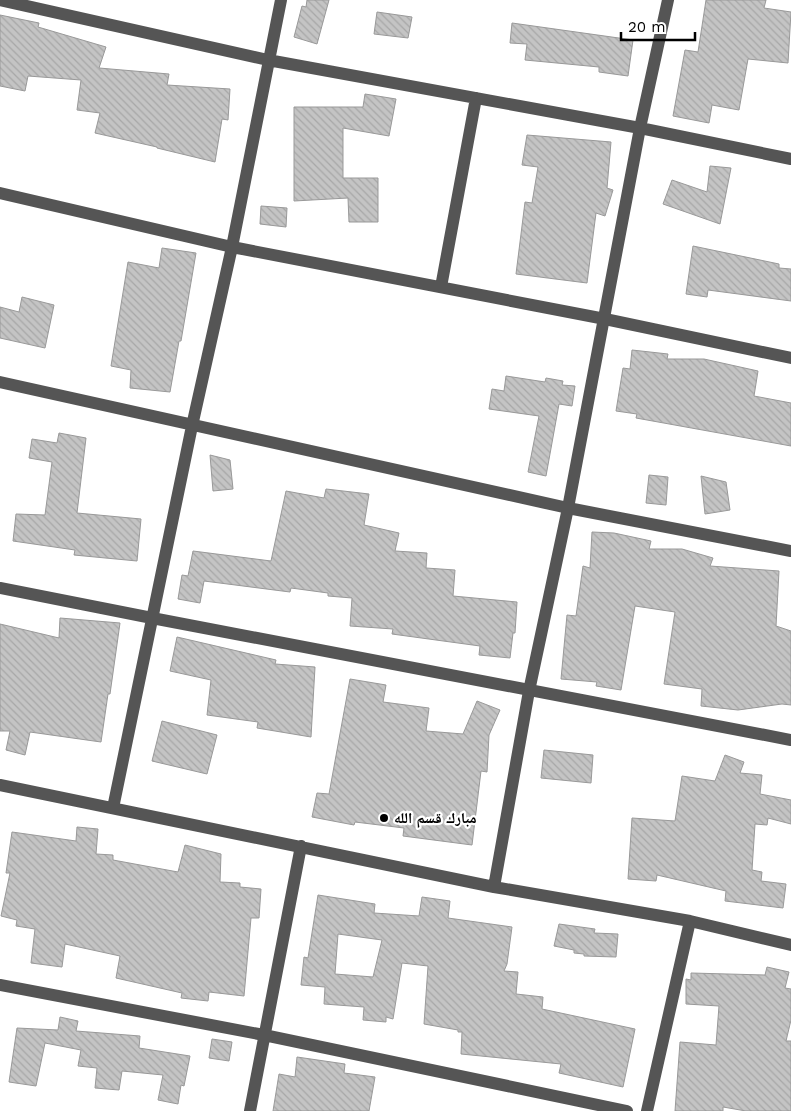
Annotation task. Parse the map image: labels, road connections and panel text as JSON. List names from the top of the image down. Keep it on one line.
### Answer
{"places":["مبارك قسم الله"],"scale_bar":"20 m"}
